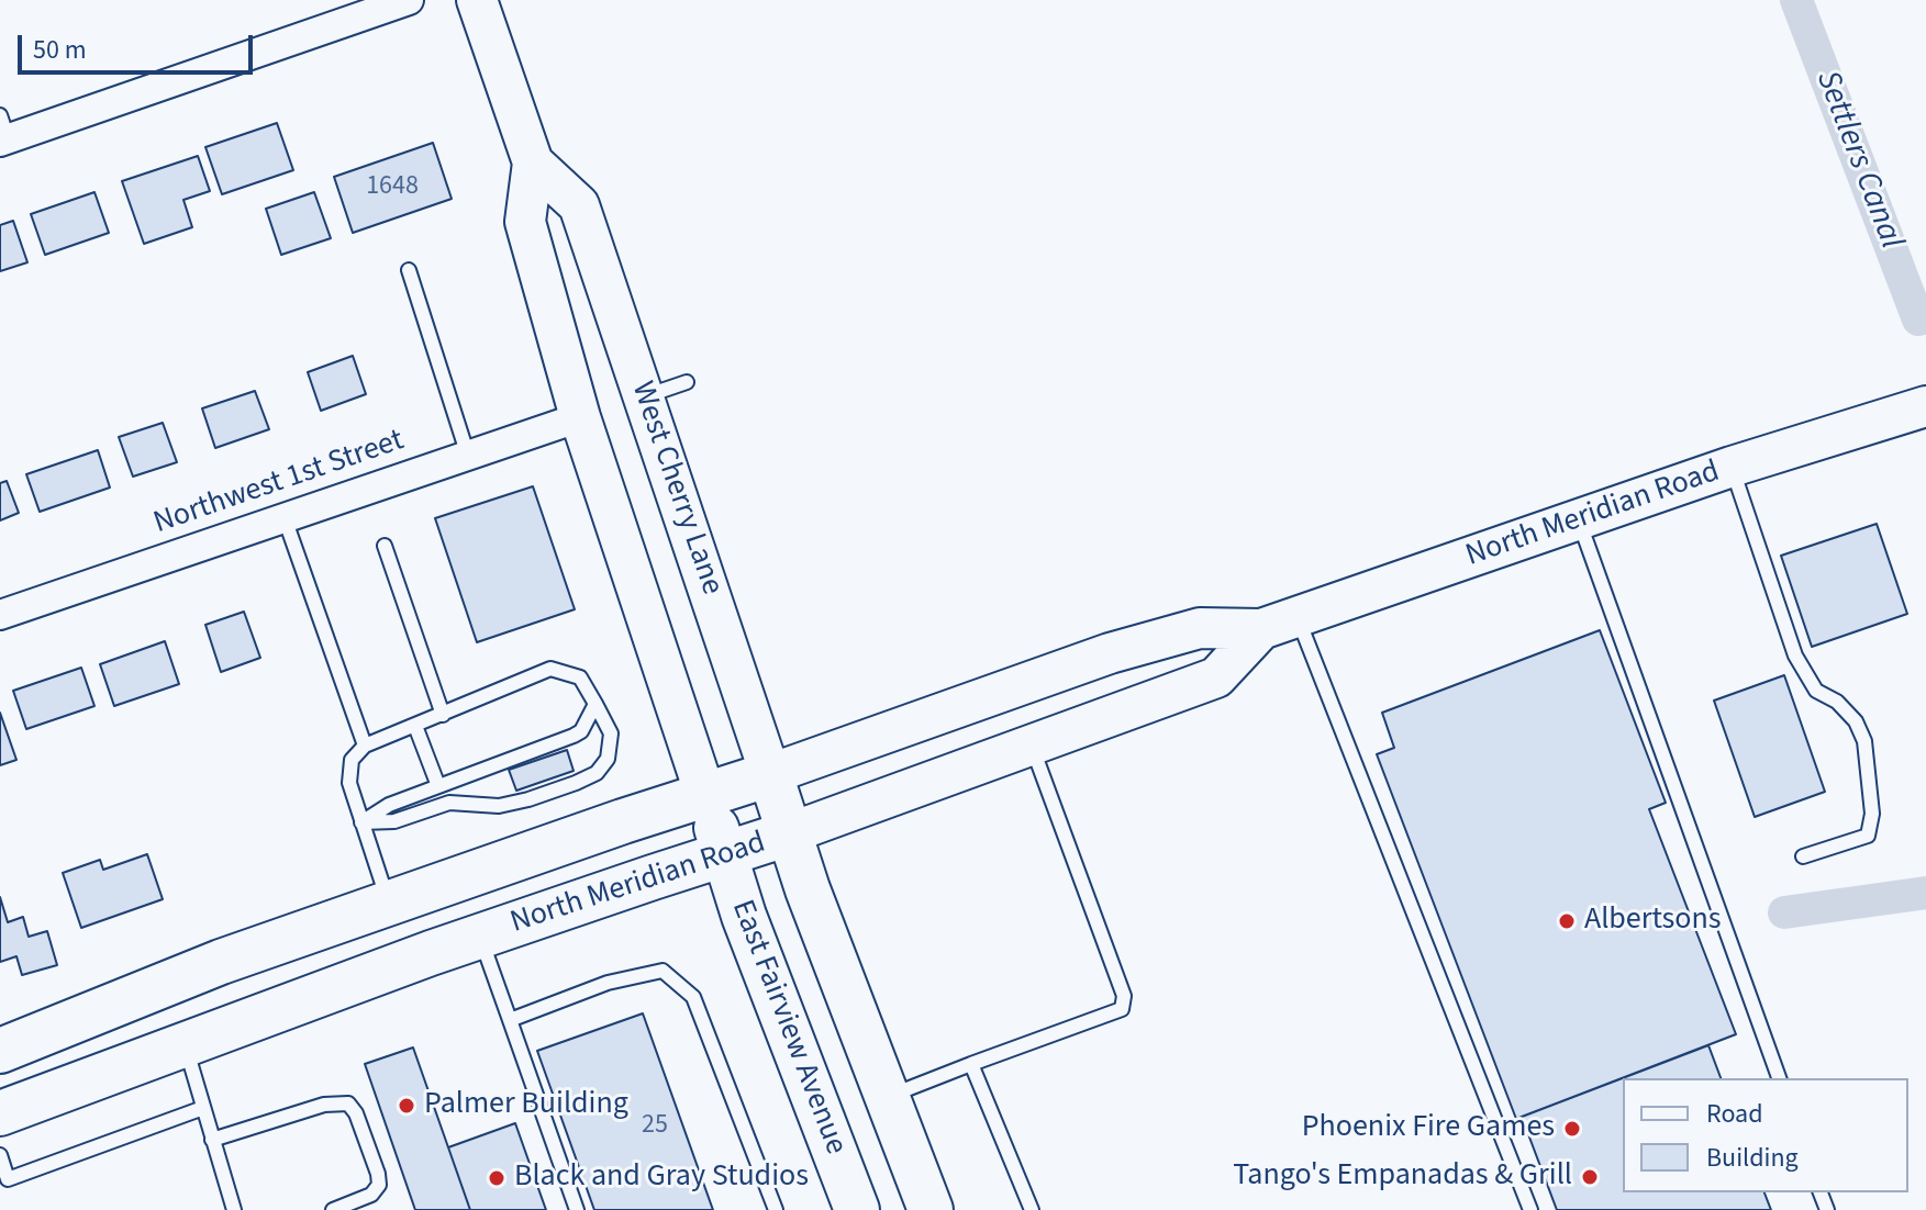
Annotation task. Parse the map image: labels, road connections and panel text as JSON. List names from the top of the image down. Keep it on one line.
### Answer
{"streets":{"main road":["West Cherry Lane","North Meridian Road","East Fairview Avenue"],"street":["Northwest 1st Street"]},"crossings":[["Northwest 1st Street","West Cherry Lane"],["West Cherry Lane","North Meridian Road"],["West Cherry Lane","East Fairview Avenue"],["North Meridian Road","East Fairview Avenue"]],"water":["Settlers Canal"],"places":["Albertsons","Palmer Building","Phoenix Fire Games","Tango's Empanadas & Grill","Black and Gray Studios"],"house_numbers":["1648","25"],"legend":["Road","Building"],"scale_bar":"50 m"}
